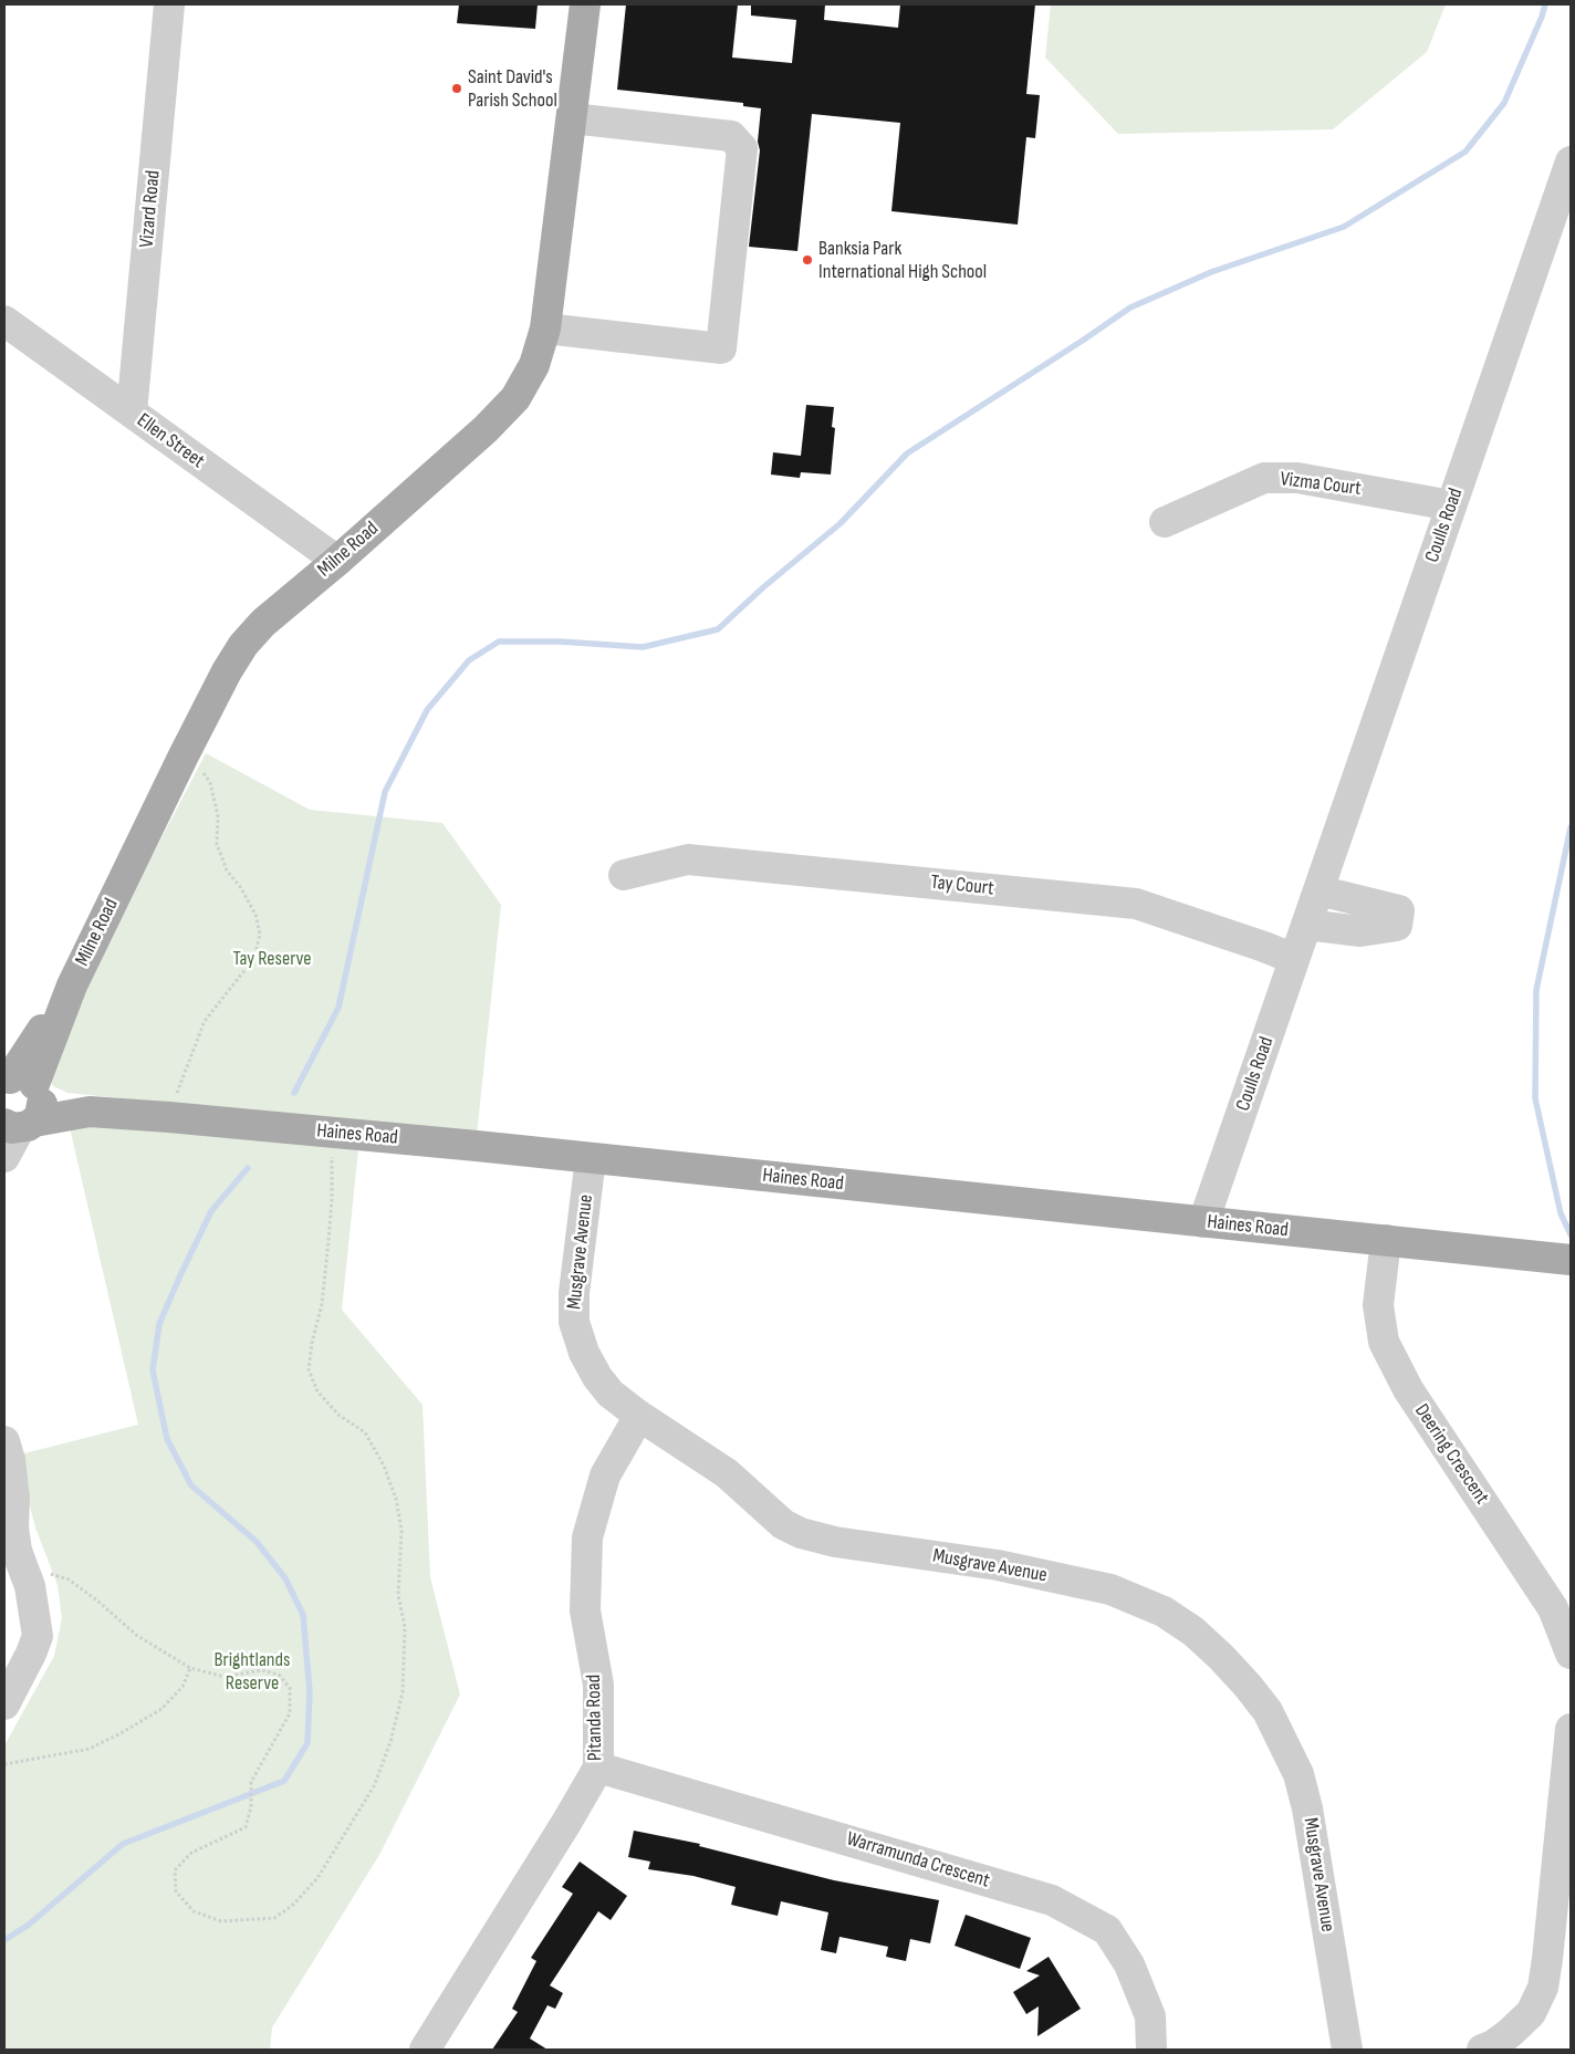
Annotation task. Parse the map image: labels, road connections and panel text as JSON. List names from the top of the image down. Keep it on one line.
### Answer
{"streets":{"main road":["Milne Road","Haines Road"],"street":["Vizard Road","Ellen Street","Vizma Court","Coulls Road","Tay Court","Musgrave Avenue","Deering Crescent","Pitanda Road","Warramunda Crescent"]},"crossings":[["Vizard Road","Ellen Street"],["Ellen Street","Milne Road"],["Vizma Court","Coulls Road"],["Coulls Road","Tay Court"],["Coulls Road","Haines Road"],["Haines Road","Musgrave Avenue"],["Haines Road","Deering Crescent"],["Musgrave Avenue","Pitanda Road"],["Pitanda Road","Warramunda Crescent"]],"parks":["Tay Reserve","Brightlands Reserve"],"places":["Saint David's Parish School","Banksia Park International High School"]}
